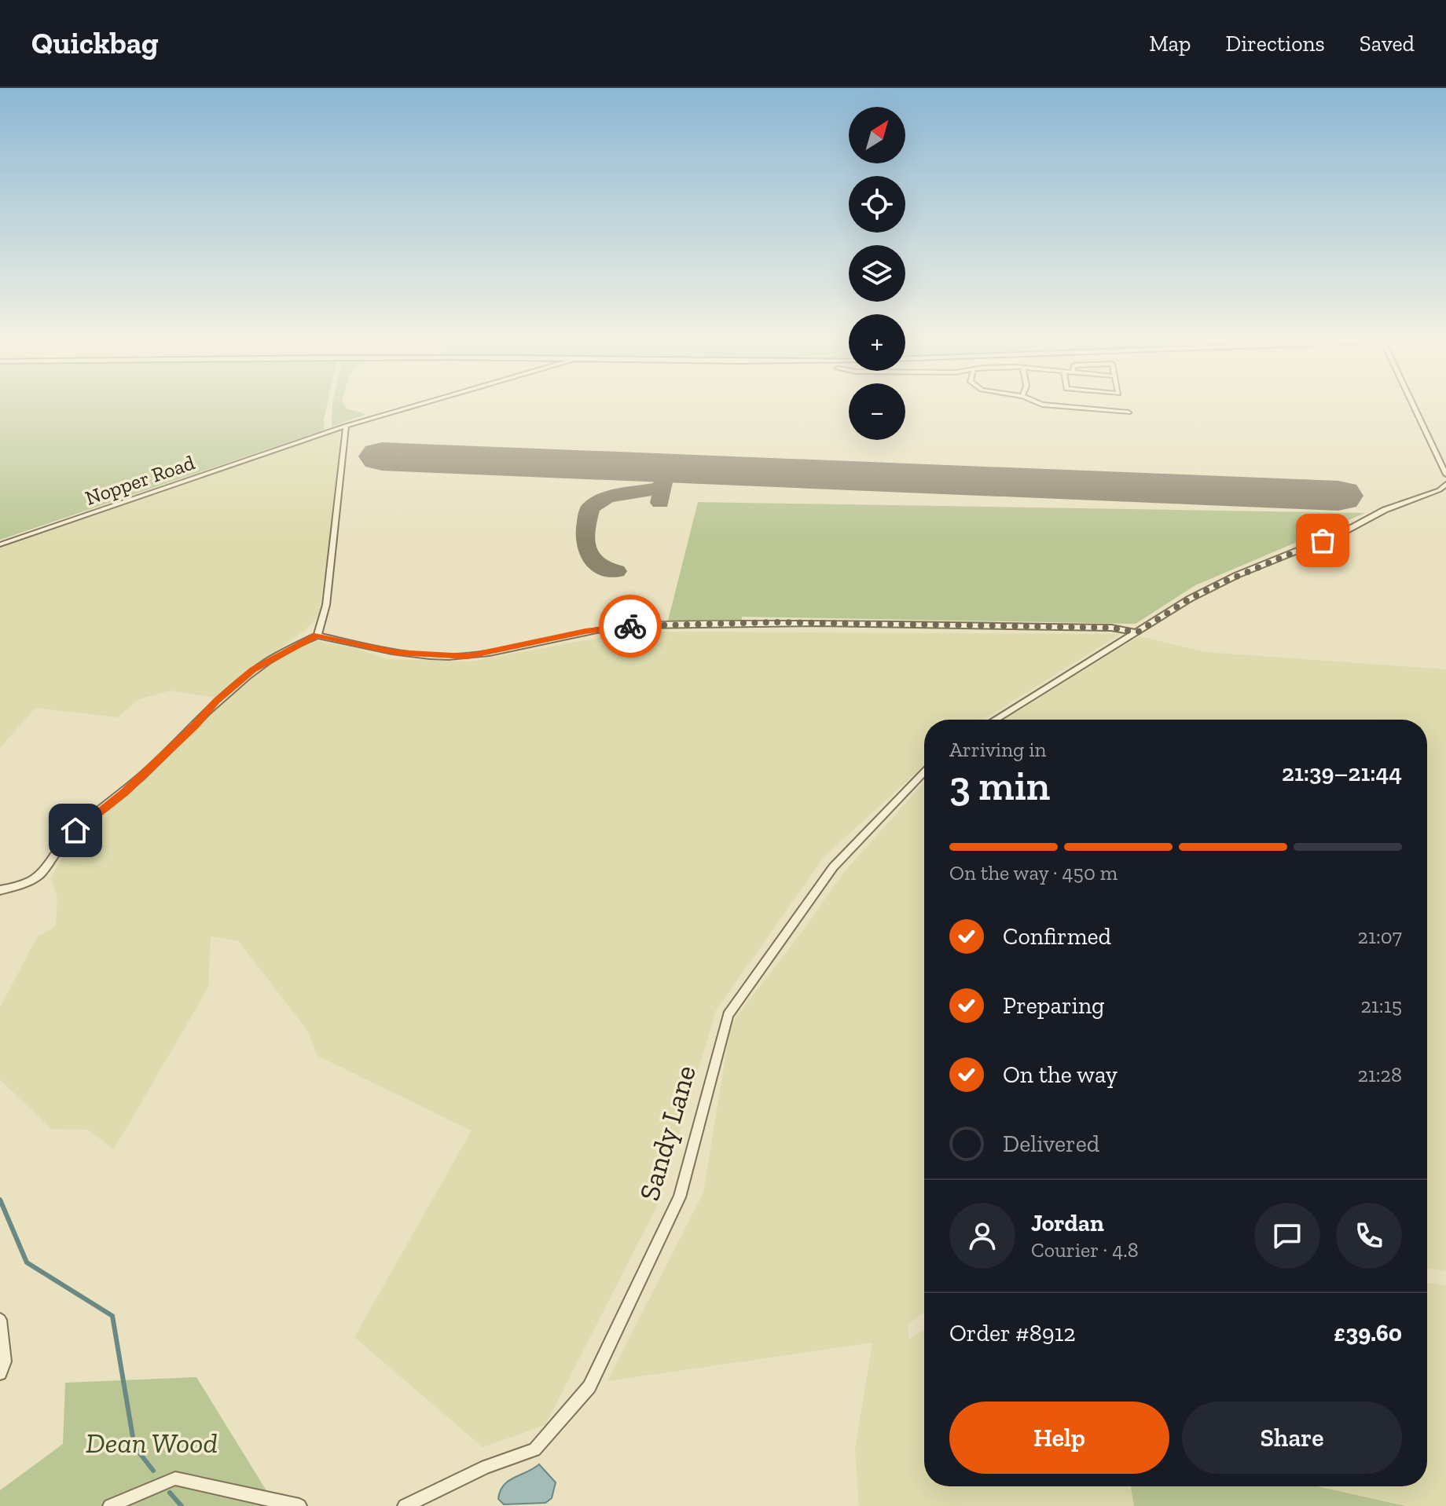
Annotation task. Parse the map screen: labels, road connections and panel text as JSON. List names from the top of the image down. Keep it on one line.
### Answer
{"streets":{"street":["Nopper Road","Sandy Lane"]},"parks":["Dean Wood"],"north":"top right","page":{"header":"Quickbag","nav":["Map","Directions","Saved"],"map_buttons":["+","−"],"heading":["3 min","Arriving in","21:39–21:44"],"panel":["Jordan","Courier · 4.8","Order #8912","£39.60"],"bar":"On the way · 450 m","list":[["Confirmed","21:07"],["Preparing","21:15"],["On the way","21:28"],"Delivered"],"buttons":["Help","Share"]}}
